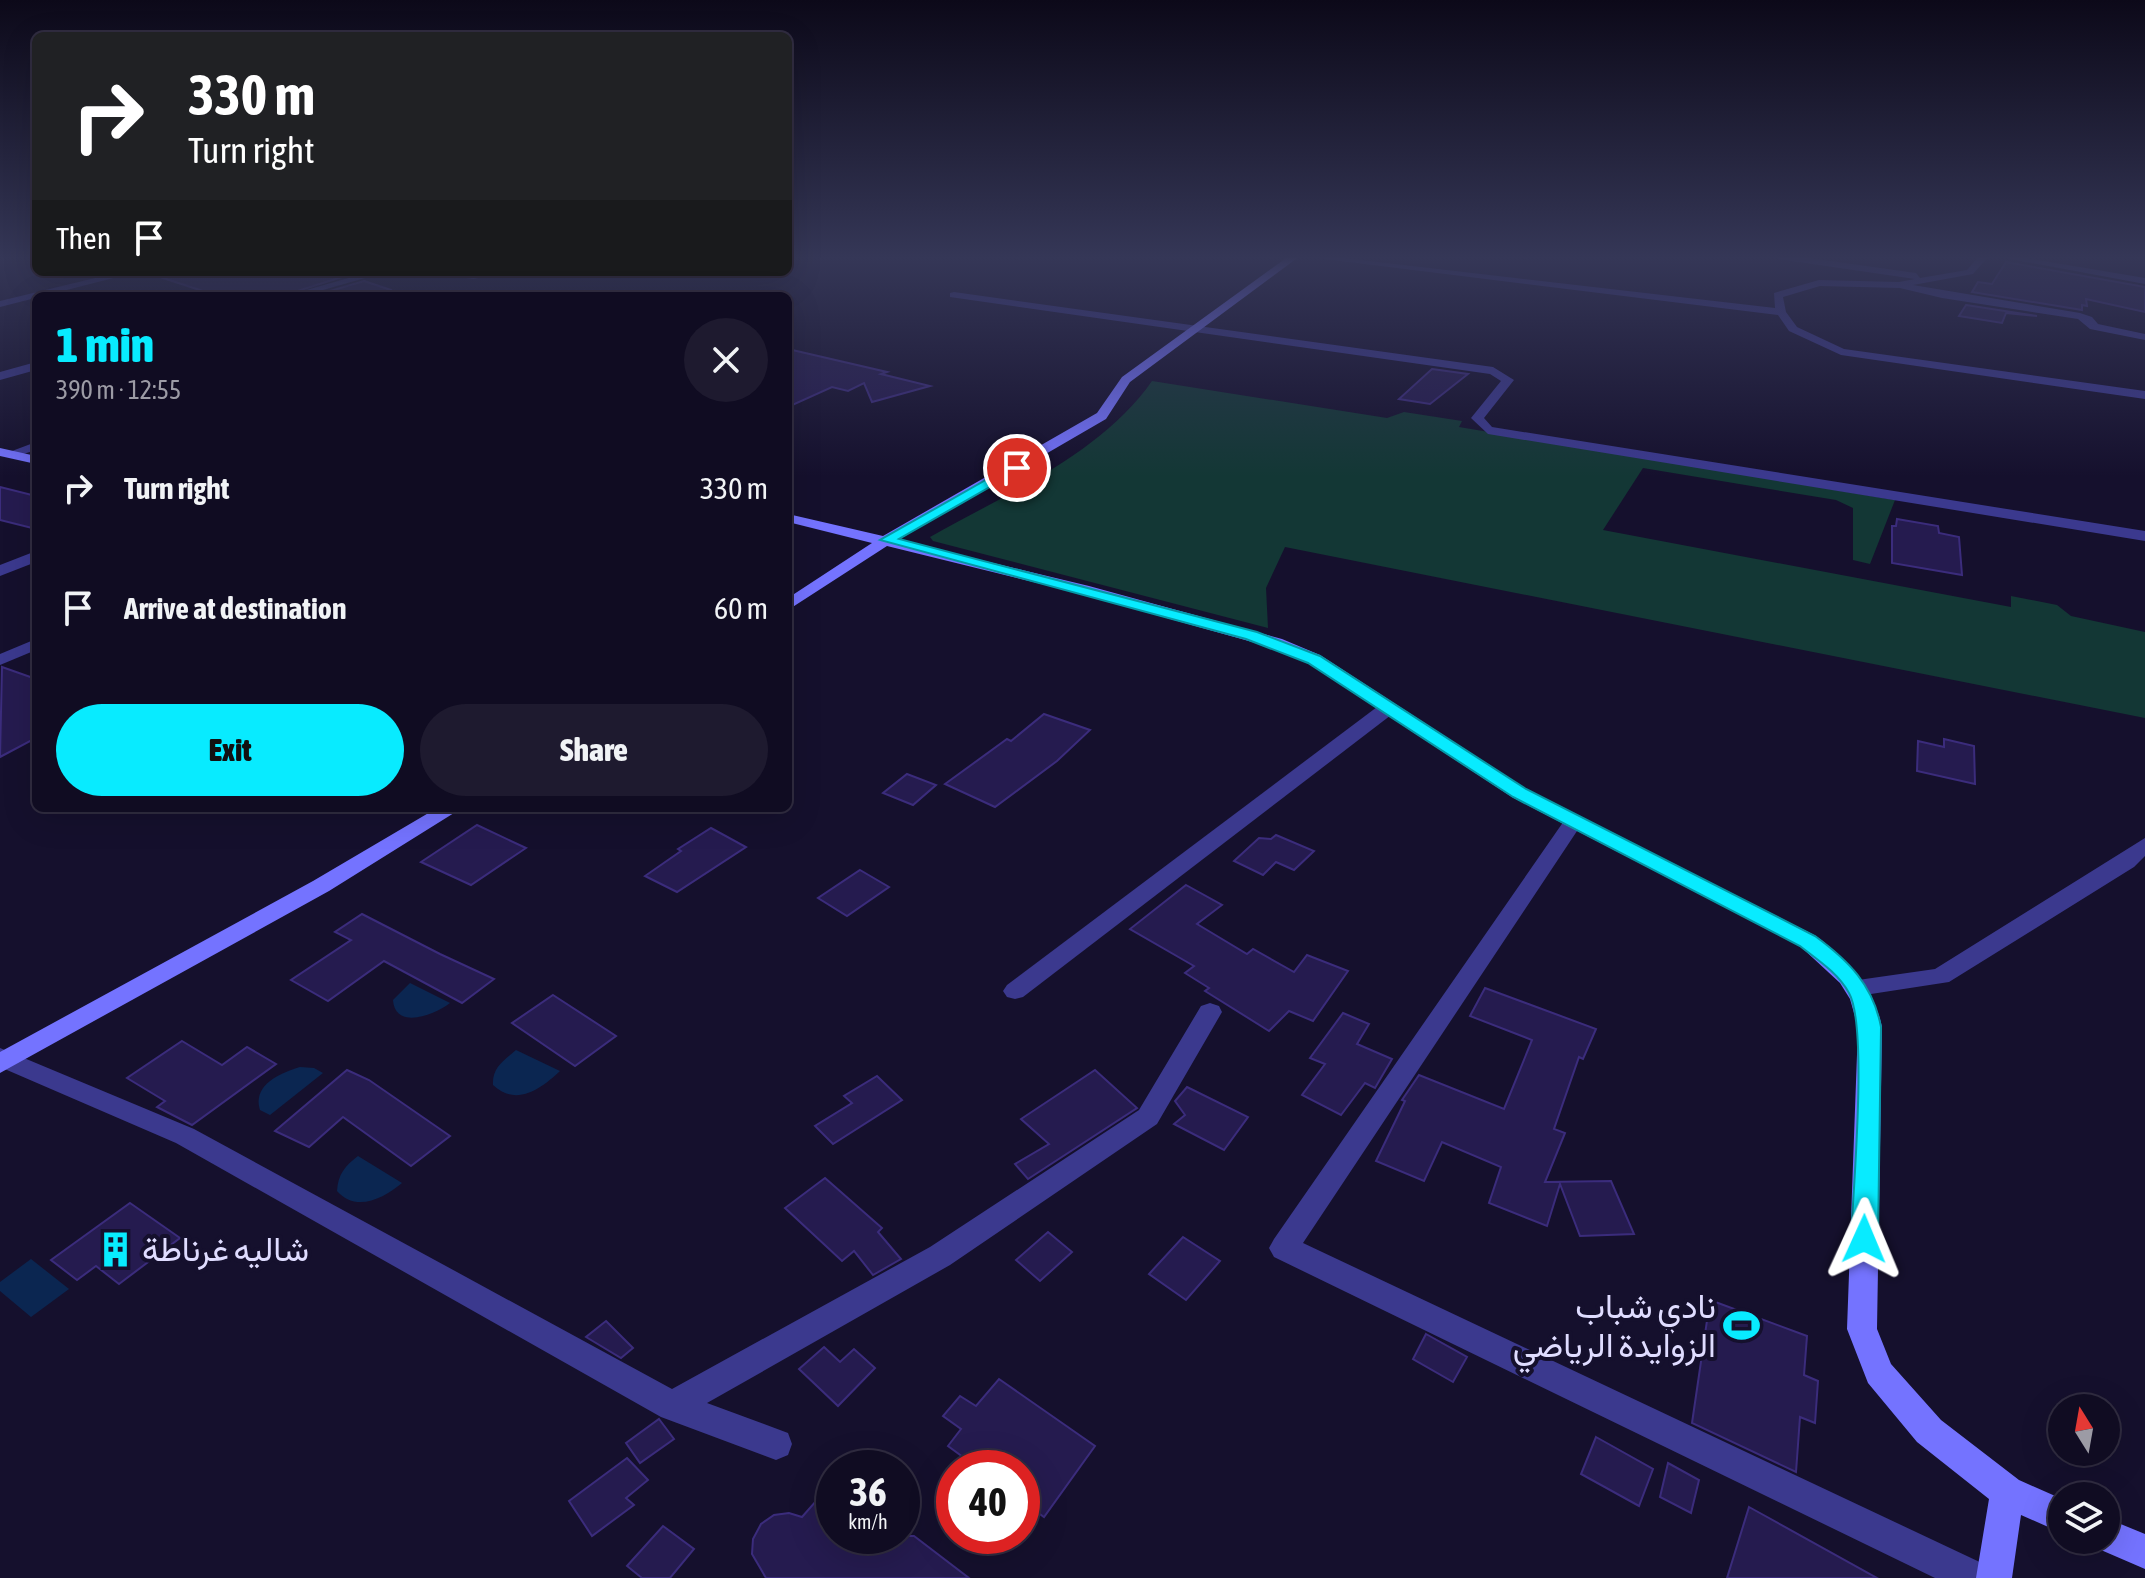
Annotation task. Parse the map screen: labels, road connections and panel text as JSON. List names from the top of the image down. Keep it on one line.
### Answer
{"places":{"building":["شاليه غرناطة"],"sports":["نادي شباب الزوايدة الرياضي"]},"north":"top","page":{"turn":["330 m","Turn right"],"then":"Then","heading":["1 min","390 m · 12:55"],"list":[{"name":"Turn right","value":"330 m"},{"name":"Arrive at destination","value":"60 m"}],"buttons":["Exit","Share"],"speed":"36 km/h","limit":"40"}}
